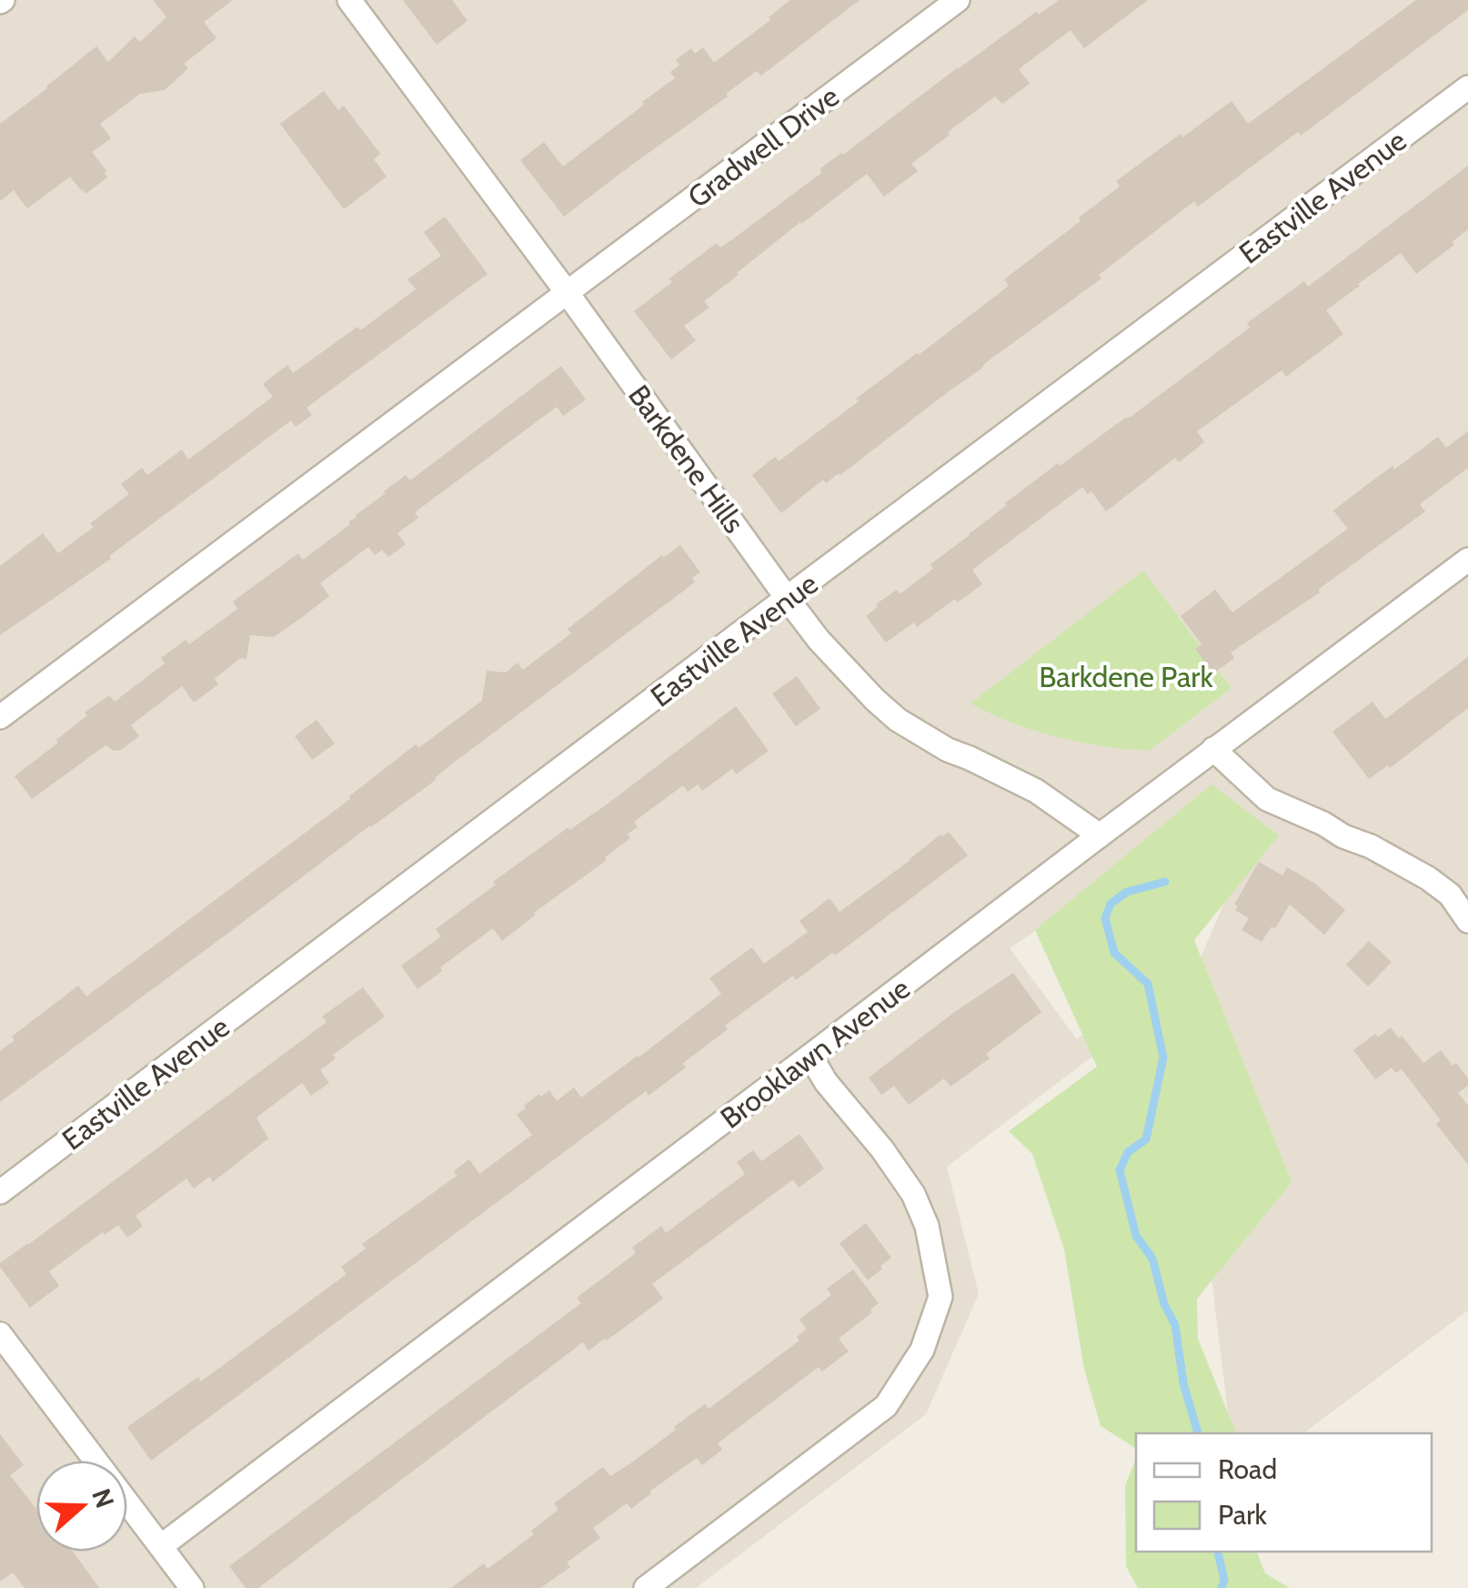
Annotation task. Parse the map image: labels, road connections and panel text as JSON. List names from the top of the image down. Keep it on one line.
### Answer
{"streets":{"street":["Gradwell Drive","Eastville Avenue","Barkdene Hills","Brooklawn Avenue"]},"crossings":[["Gradwell Drive","Barkdene Hills"],["Eastville Avenue","Barkdene Hills"],["Barkdene Hills","Brooklawn Avenue"]],"parks":["Barkdene Park"],"legend":["Road","Park"],"north":"right"}
